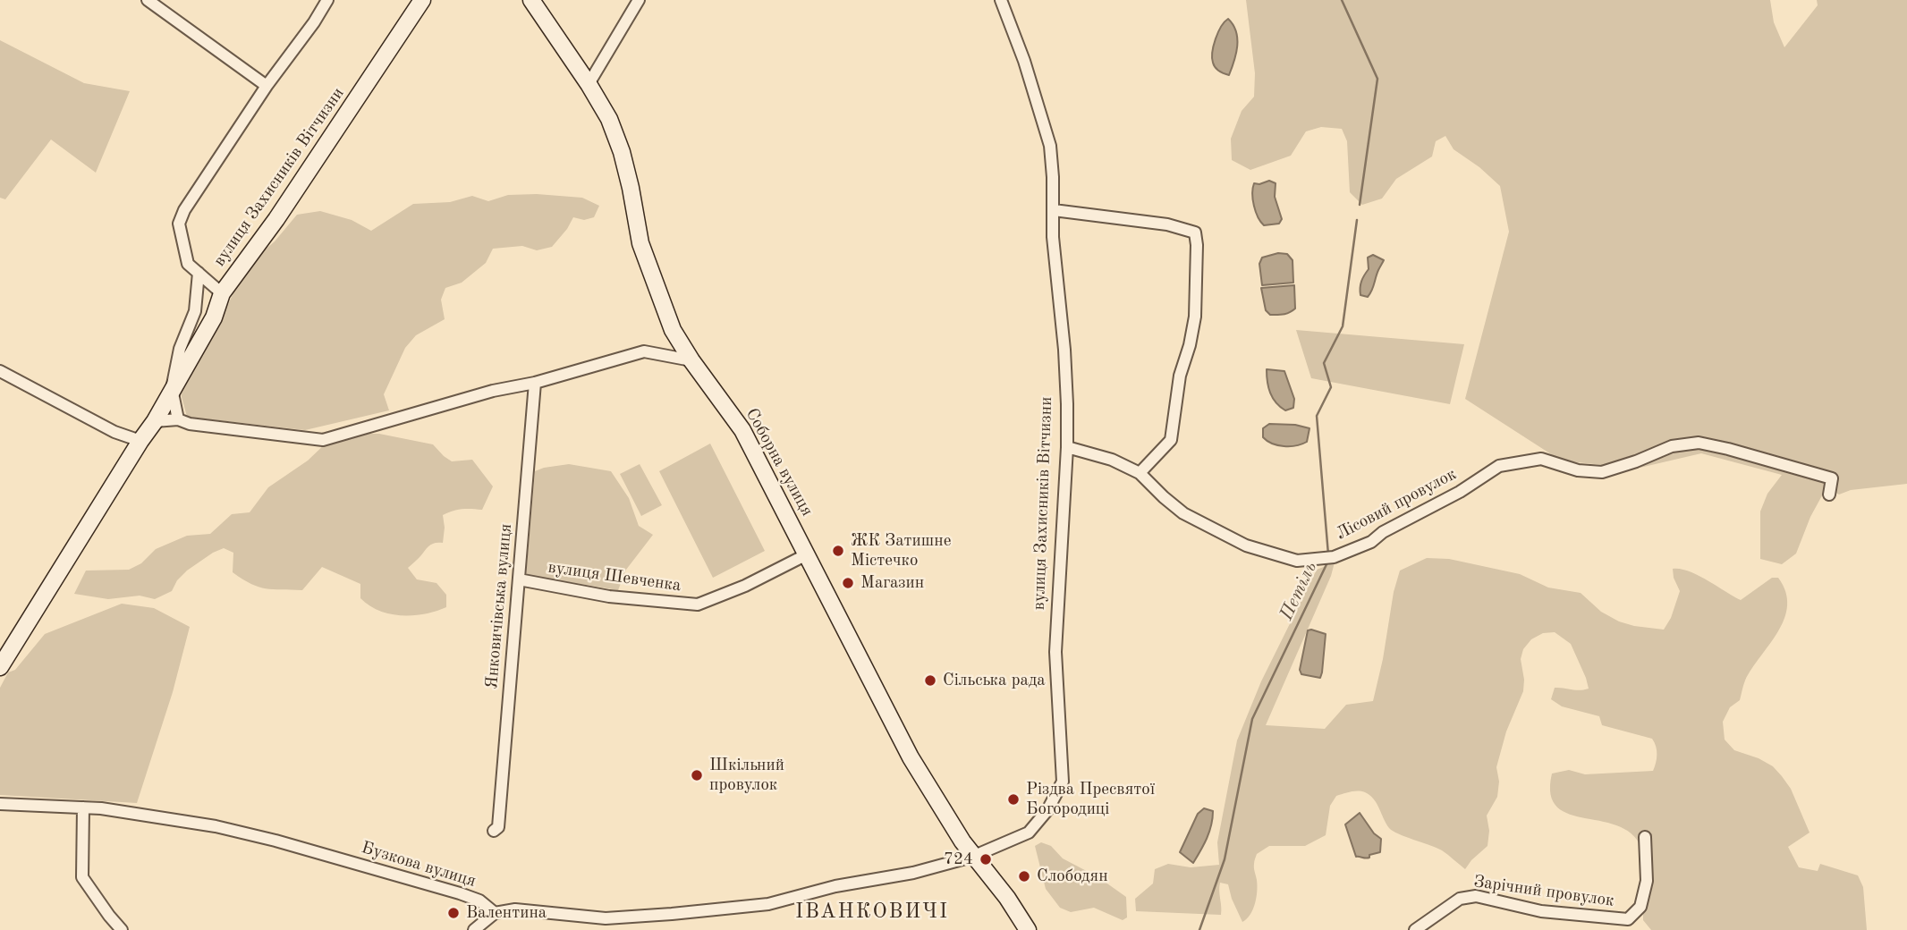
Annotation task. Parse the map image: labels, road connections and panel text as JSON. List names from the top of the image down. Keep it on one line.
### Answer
{"streets":{"street":["вулиця Захисників Вітчизни","Соборна вулиця","Лісовий провулок","вулиця Шевченка","Янковичівська вулиця","Бузкова вулиця","Зарічний провулок"]},"crossings":[["вулиця Захисників Вітчизни","Соборна вулиця"],["вулиця Захисників Вітчизни","Лісовий провулок"],["Соборна вулиця","вулиця Шевченка"],["вулиця Шевченка","Янковичівська вулиця"]],"districts":["ІВАНКОВИЧІ"],"water":["Петіль"],"places":["ЖК Затишне Містечко","Магазин","Cільська рада","Шкільний провулок","Різдва Пресвятої Богородиці","724","Слободян","Валентина"]}
